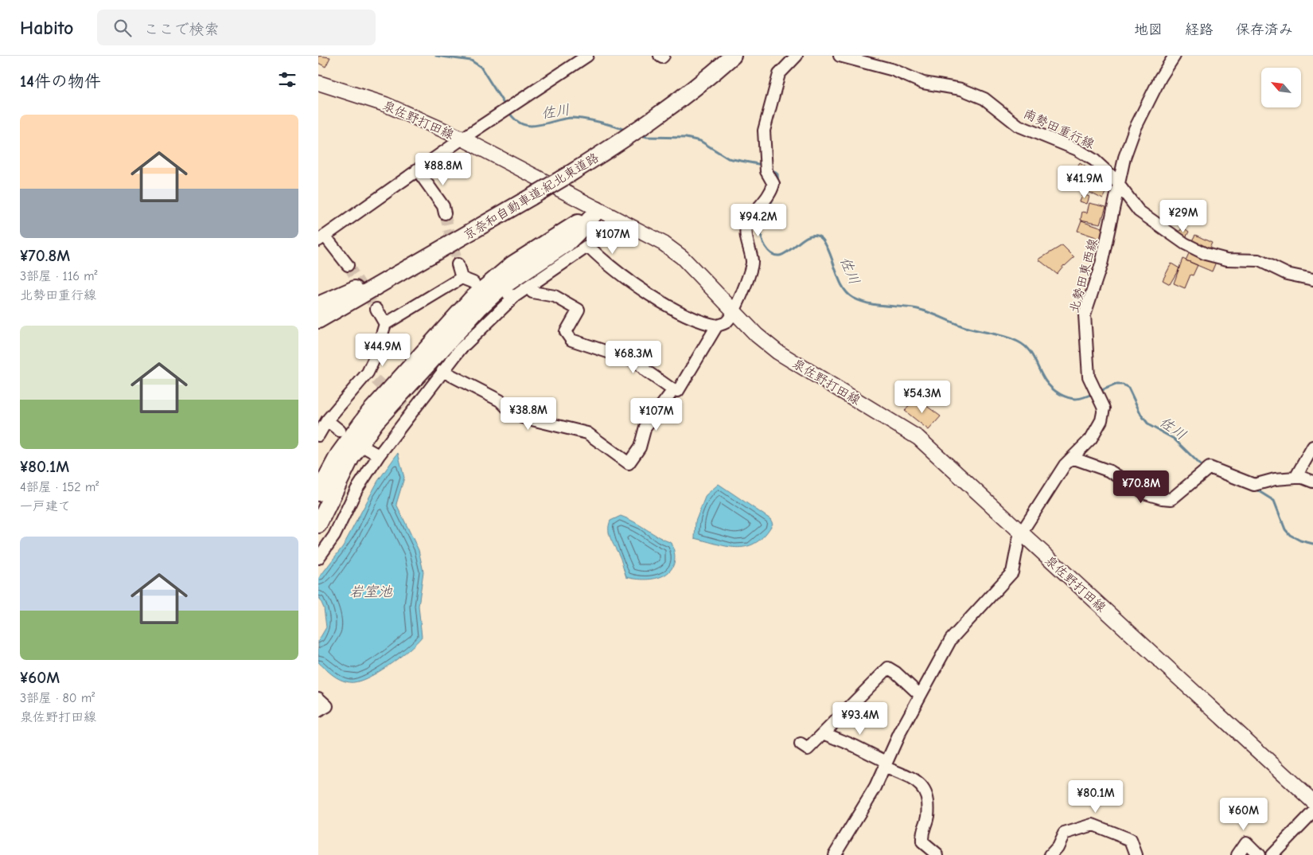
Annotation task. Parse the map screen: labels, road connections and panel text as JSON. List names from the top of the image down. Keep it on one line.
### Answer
{"streets":{"highway":["京奈和自動車道;紀北東道路"],"main road":["泉佐野打田線"],"street":["南勢田重行線","北勢田東西線"]},"crossings":[["泉佐野打田線","北勢田東西線"],["南勢田重行線","北勢田東西線"]],"water":["佐川","岩室池"],"north":"top left","page":{"header":"Habito","search":"ここで検索","nav":["地図","経路","保存済み"],"heading":"14件の物件","list":[{"name":"¥70.8M","note":"3部屋 · 116 m² · 北勢田重行線"},{"name":"¥80.1M","note":"4部屋 · 152 m² · 一戸建て"},{"name":"¥60M","note":"3部屋 · 80 m² · 泉佐野打田線"}],"price":["¥88.8M","¥41.9M","¥29M","¥94.2M","¥107M","¥44.9M","¥68.3M","¥54.3M","¥38.8M","¥107M","¥70.8M","¥93.4M","¥80.1M","¥60M"]}}
